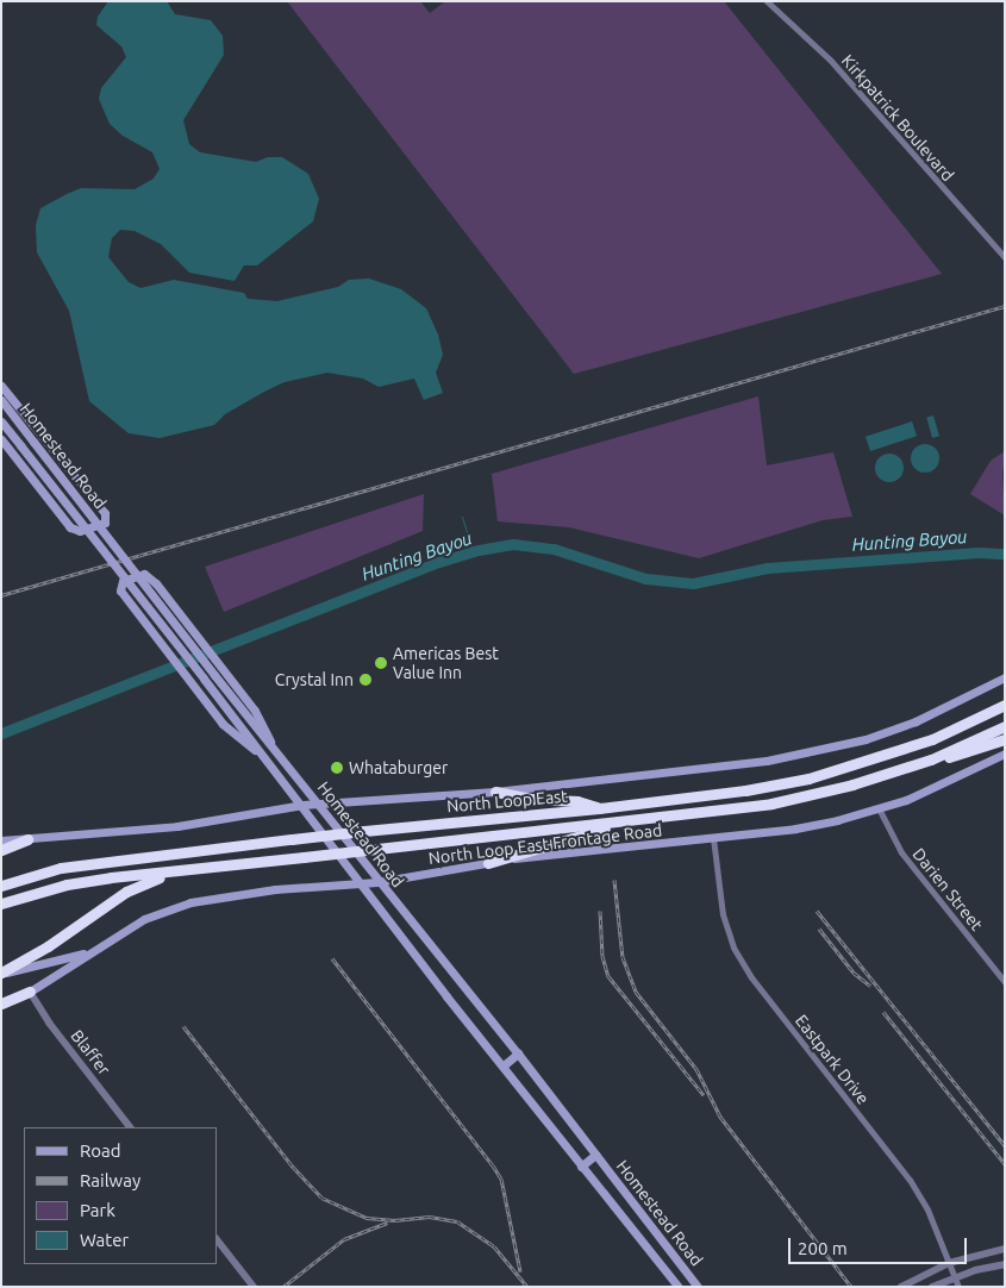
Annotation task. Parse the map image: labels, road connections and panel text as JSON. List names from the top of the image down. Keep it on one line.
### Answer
{"streets":{"highway":["North Loop East"],"main road":["Homestead Road","North Loop East Frontage Road"],"street":["Kirkpatrick Boulevard","Darien Street","Blaffer","Eastpark Drive"]},"crossings":[["Homestead Road","North Loop East Frontage Road"],["North Loop East Frontage Road","Darien Street"],["North Loop East Frontage Road","Blaffer"],["North Loop East Frontage Road","Eastpark Drive"]],"water":["Hunting Bayou"],"places":["Americas Best Value Inn","Crystal Inn","Whataburger"],"legend":["Road","Railway","Park","Water"],"scale_bar":"200 m"}
